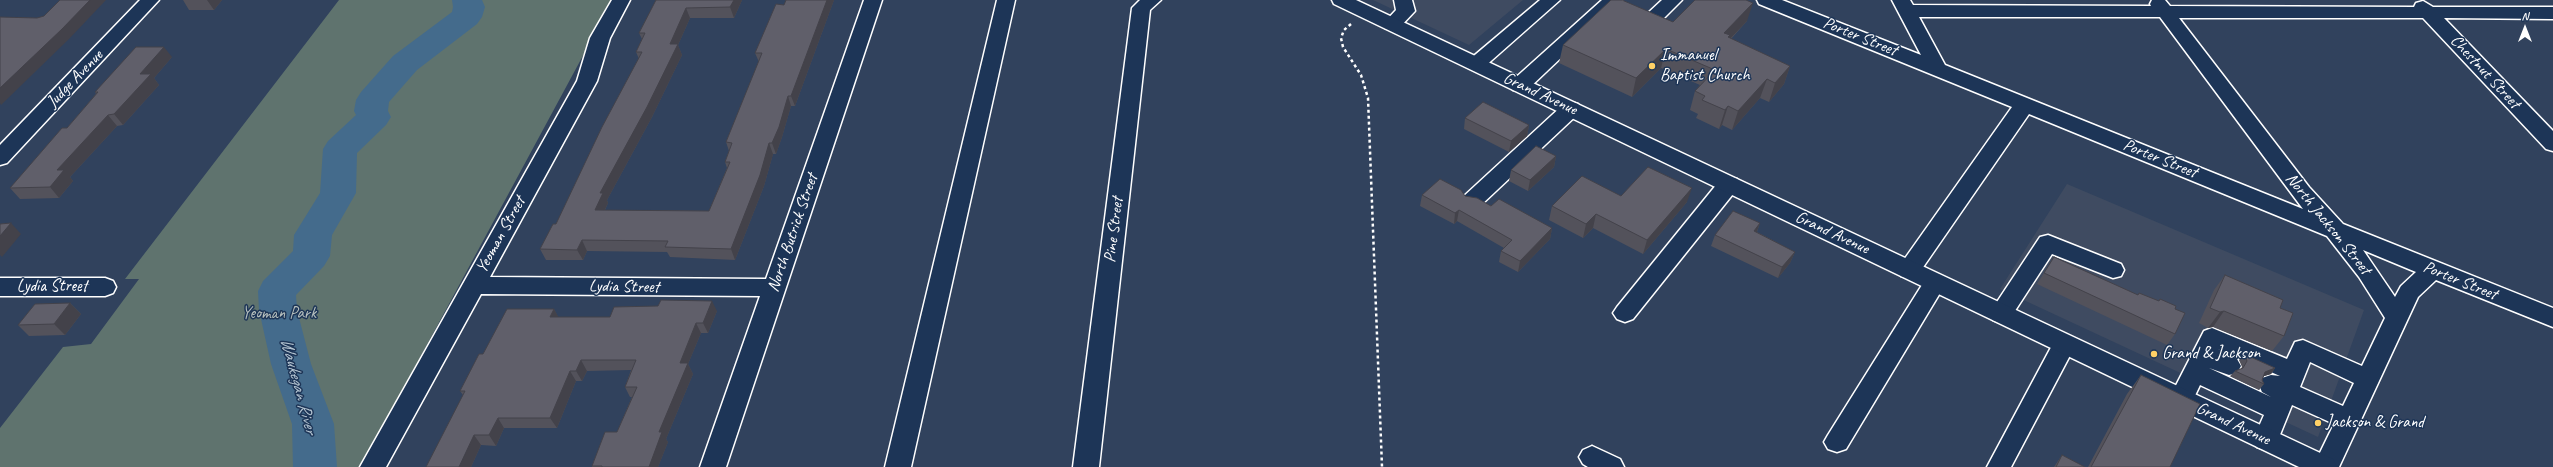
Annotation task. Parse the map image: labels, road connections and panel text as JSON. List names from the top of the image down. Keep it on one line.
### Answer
{"streets":{"street":["Porter Street","Chestnut Street","Judge Avenue","Grand Avenue","North Jackson Street","Pine Street","North Butrick Street","Yeoman Street","Lydia Street"]},"crossings":[["Porter Street","North Jackson Street"],["North Butrick Street","Lydia Street"],["Yeoman Street","Lydia Street"]],"water":["Waukegan River"],"parks":["Yeoman Park"],"places":["Immanuel Baptist Church","Grand & Jackson","Jackson & Grand"],"north":"top"}
